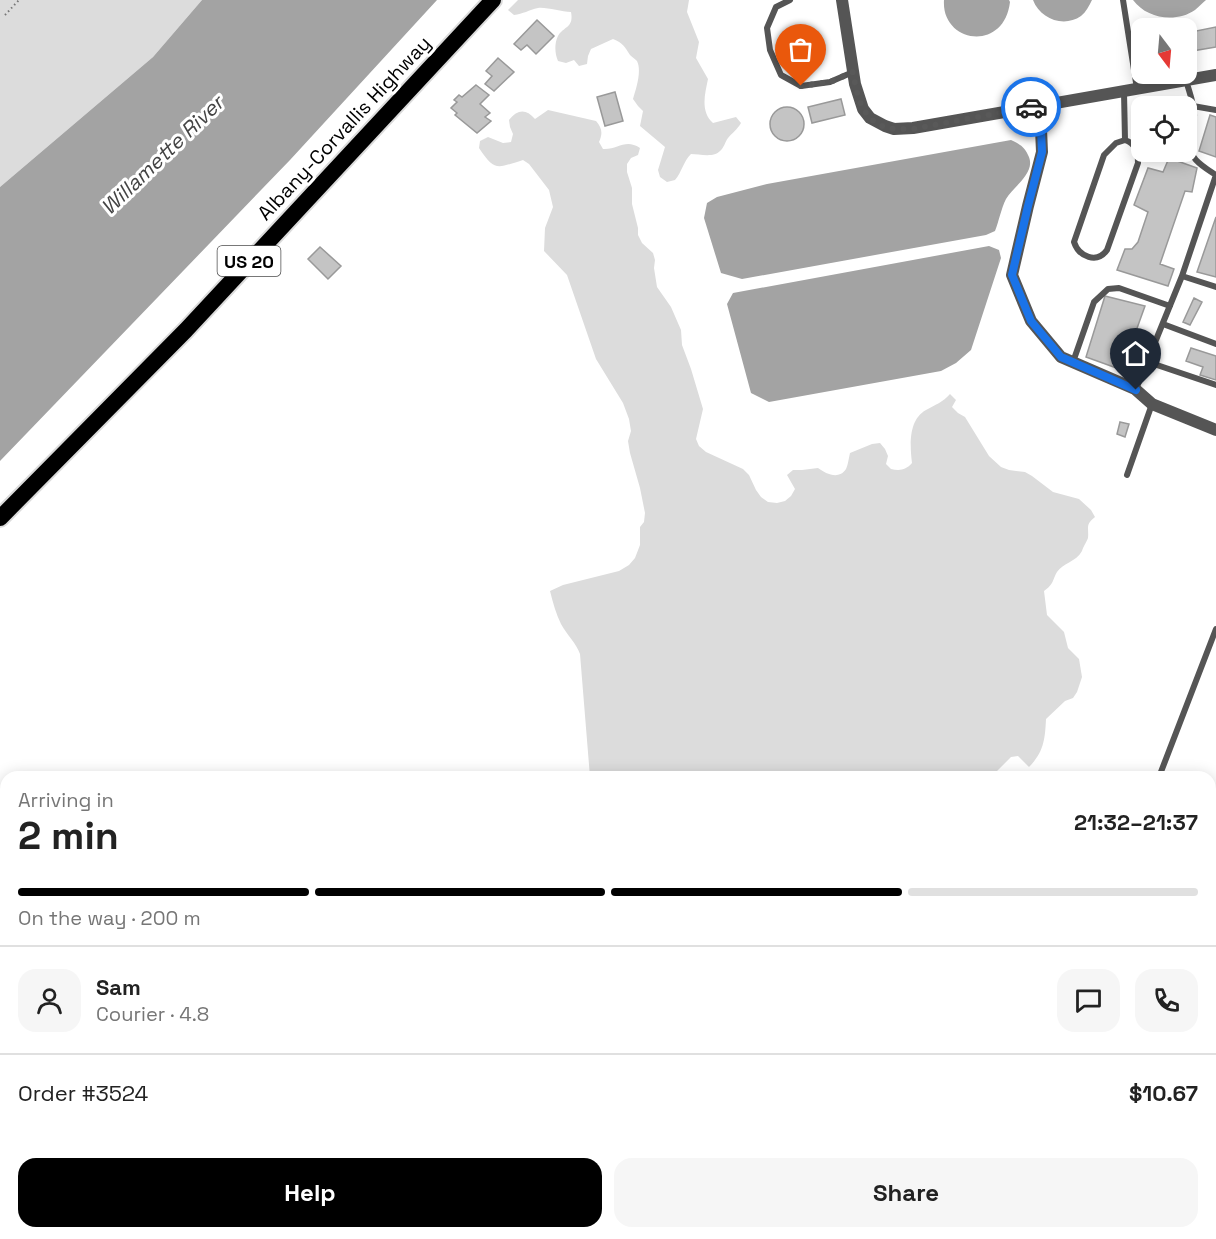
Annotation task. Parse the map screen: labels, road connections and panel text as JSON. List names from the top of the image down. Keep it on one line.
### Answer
{"streets":{"highway":["Albany-Corvallis Highway","US 20"]},"water":["Willamette River"],"north":"bottom","page":{"heading":["2 min","Arriving in","21:32–21:37"],"panel":["Sam","Courier · 4.8","Order #3524","$10.67"],"bar":"On the way · 200 m","buttons":["Help","Share"]}}
